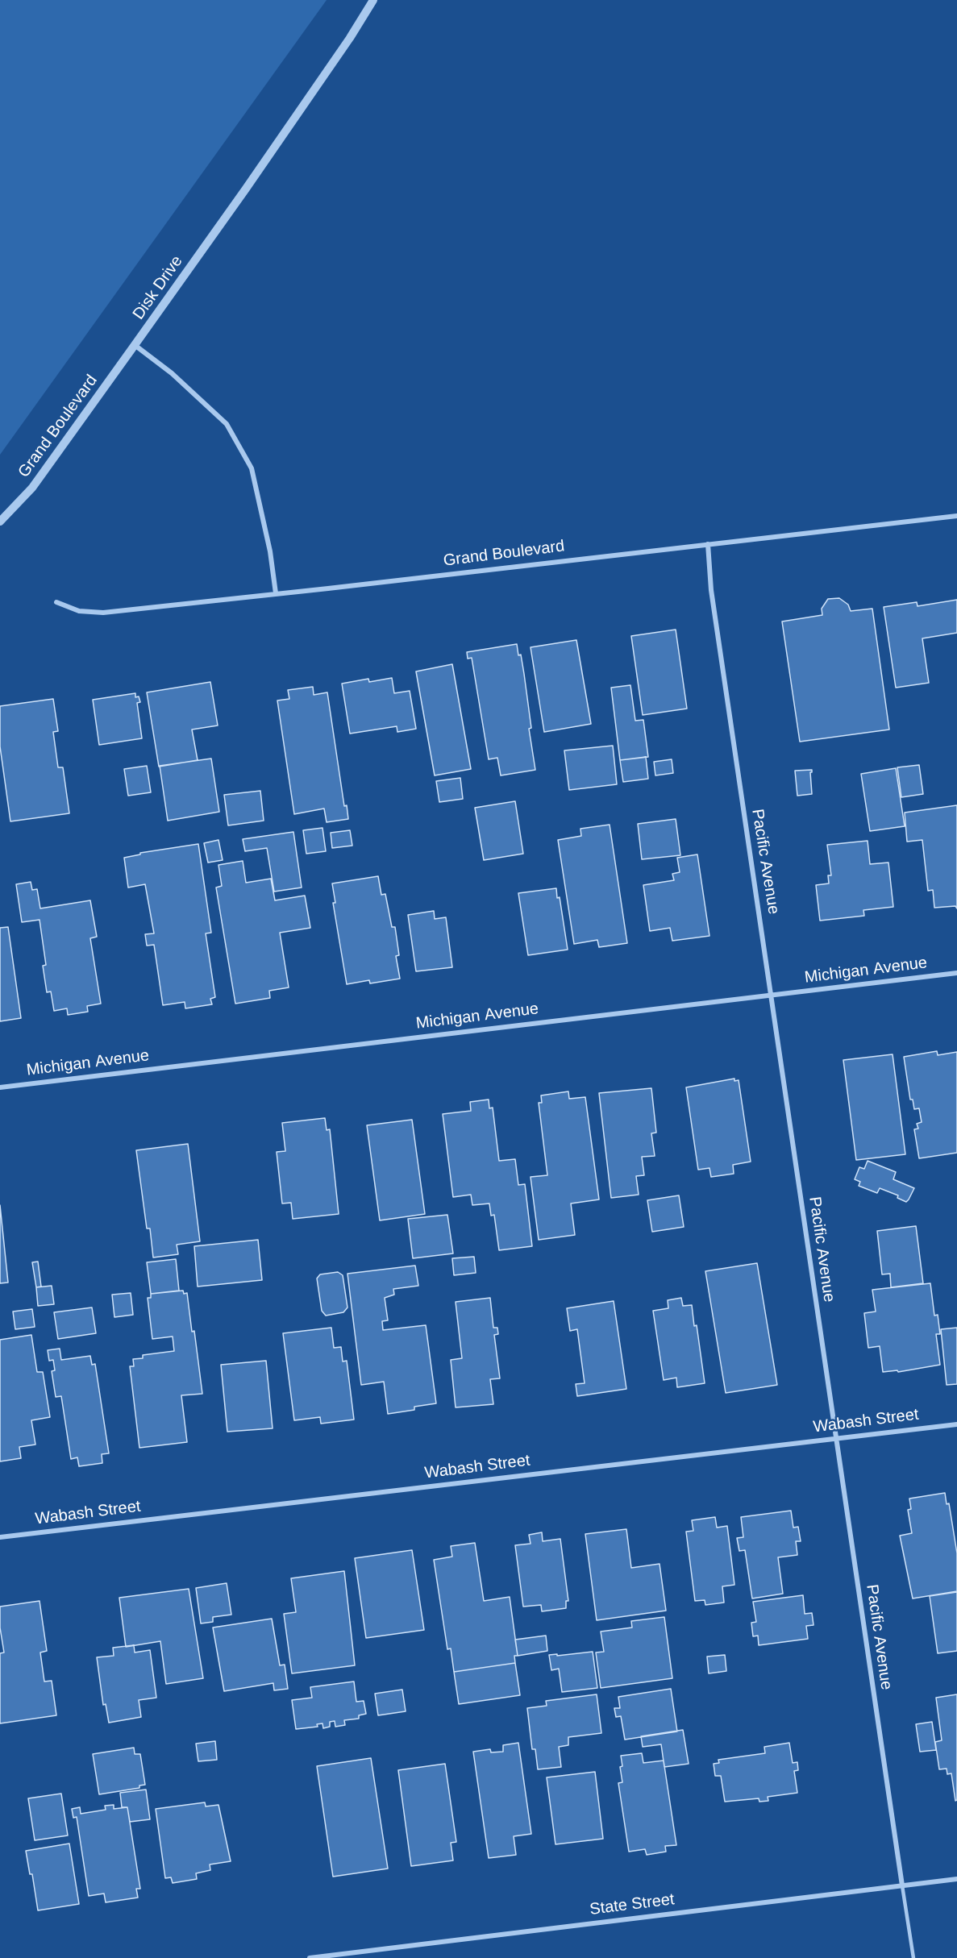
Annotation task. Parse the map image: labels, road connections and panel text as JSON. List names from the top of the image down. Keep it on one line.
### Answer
{"streets":{"street":["Disk Drive","Grand Boulevard","Pacific Avenue","Michigan Avenue","Wabash Street","State Street"]},"crossings":[["Disk Drive","Grand Boulevard"],["Grand Boulevard","Pacific Avenue"],["Pacific Avenue","Michigan Avenue"],["Pacific Avenue","Wabash Street"],["Pacific Avenue","State Street"]]}
